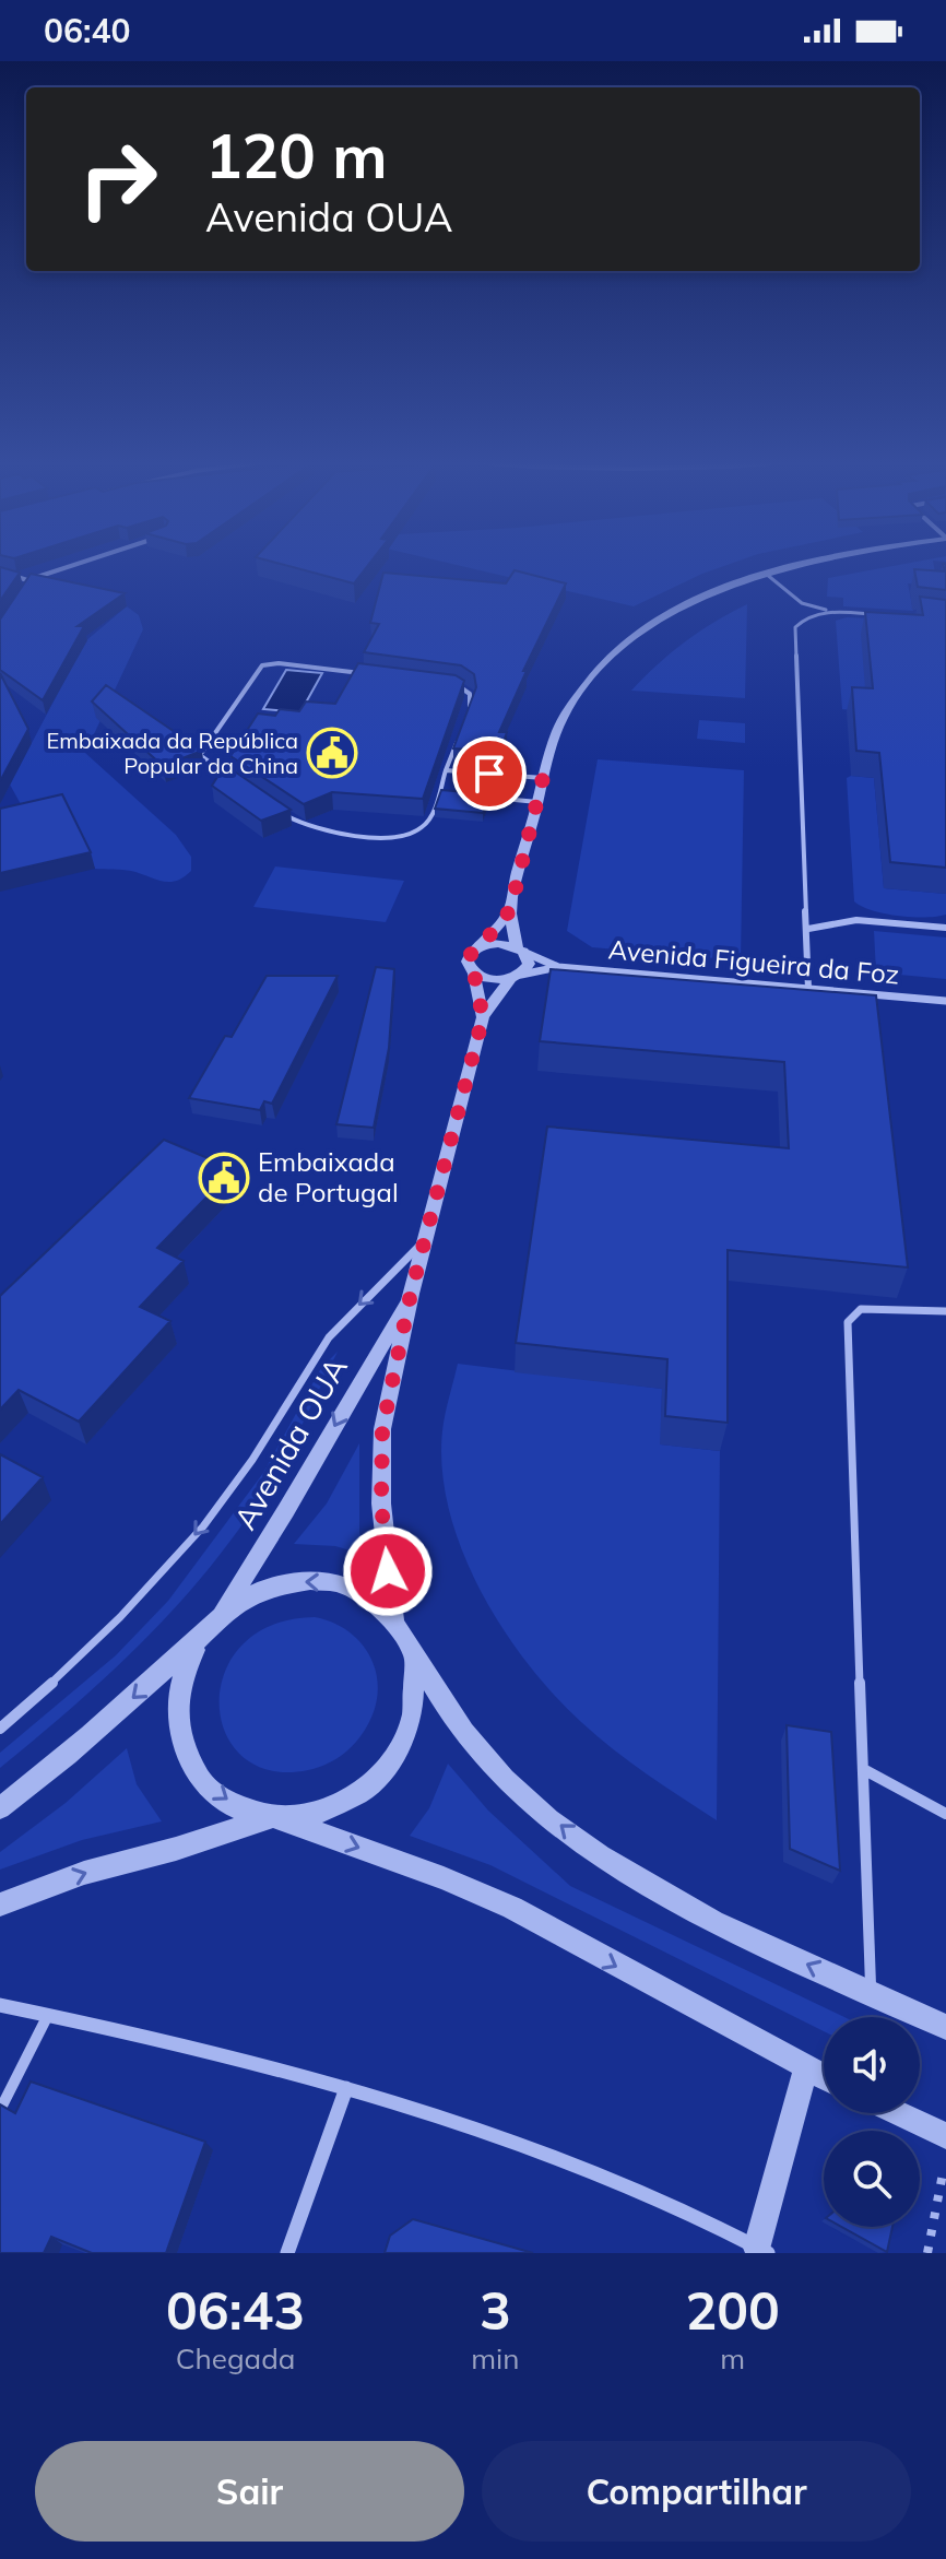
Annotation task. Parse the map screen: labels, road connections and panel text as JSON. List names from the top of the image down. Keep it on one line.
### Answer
{"streets":{"street":["Avenida Figueira da Foz","Avenida OUA"]},"crossings":[["Avenida Figueira da Foz","Avenida OUA"]],"places":{"public building":["Embaixada da República Popular da China","Embaixada de Portugal"]},"page":{"status":"06:40","turn":["120 m","Avenida OUA"],"eta":["06:43","Chegada","3","min","200","m"],"buttons":["Sair","Compartilhar"]}}
